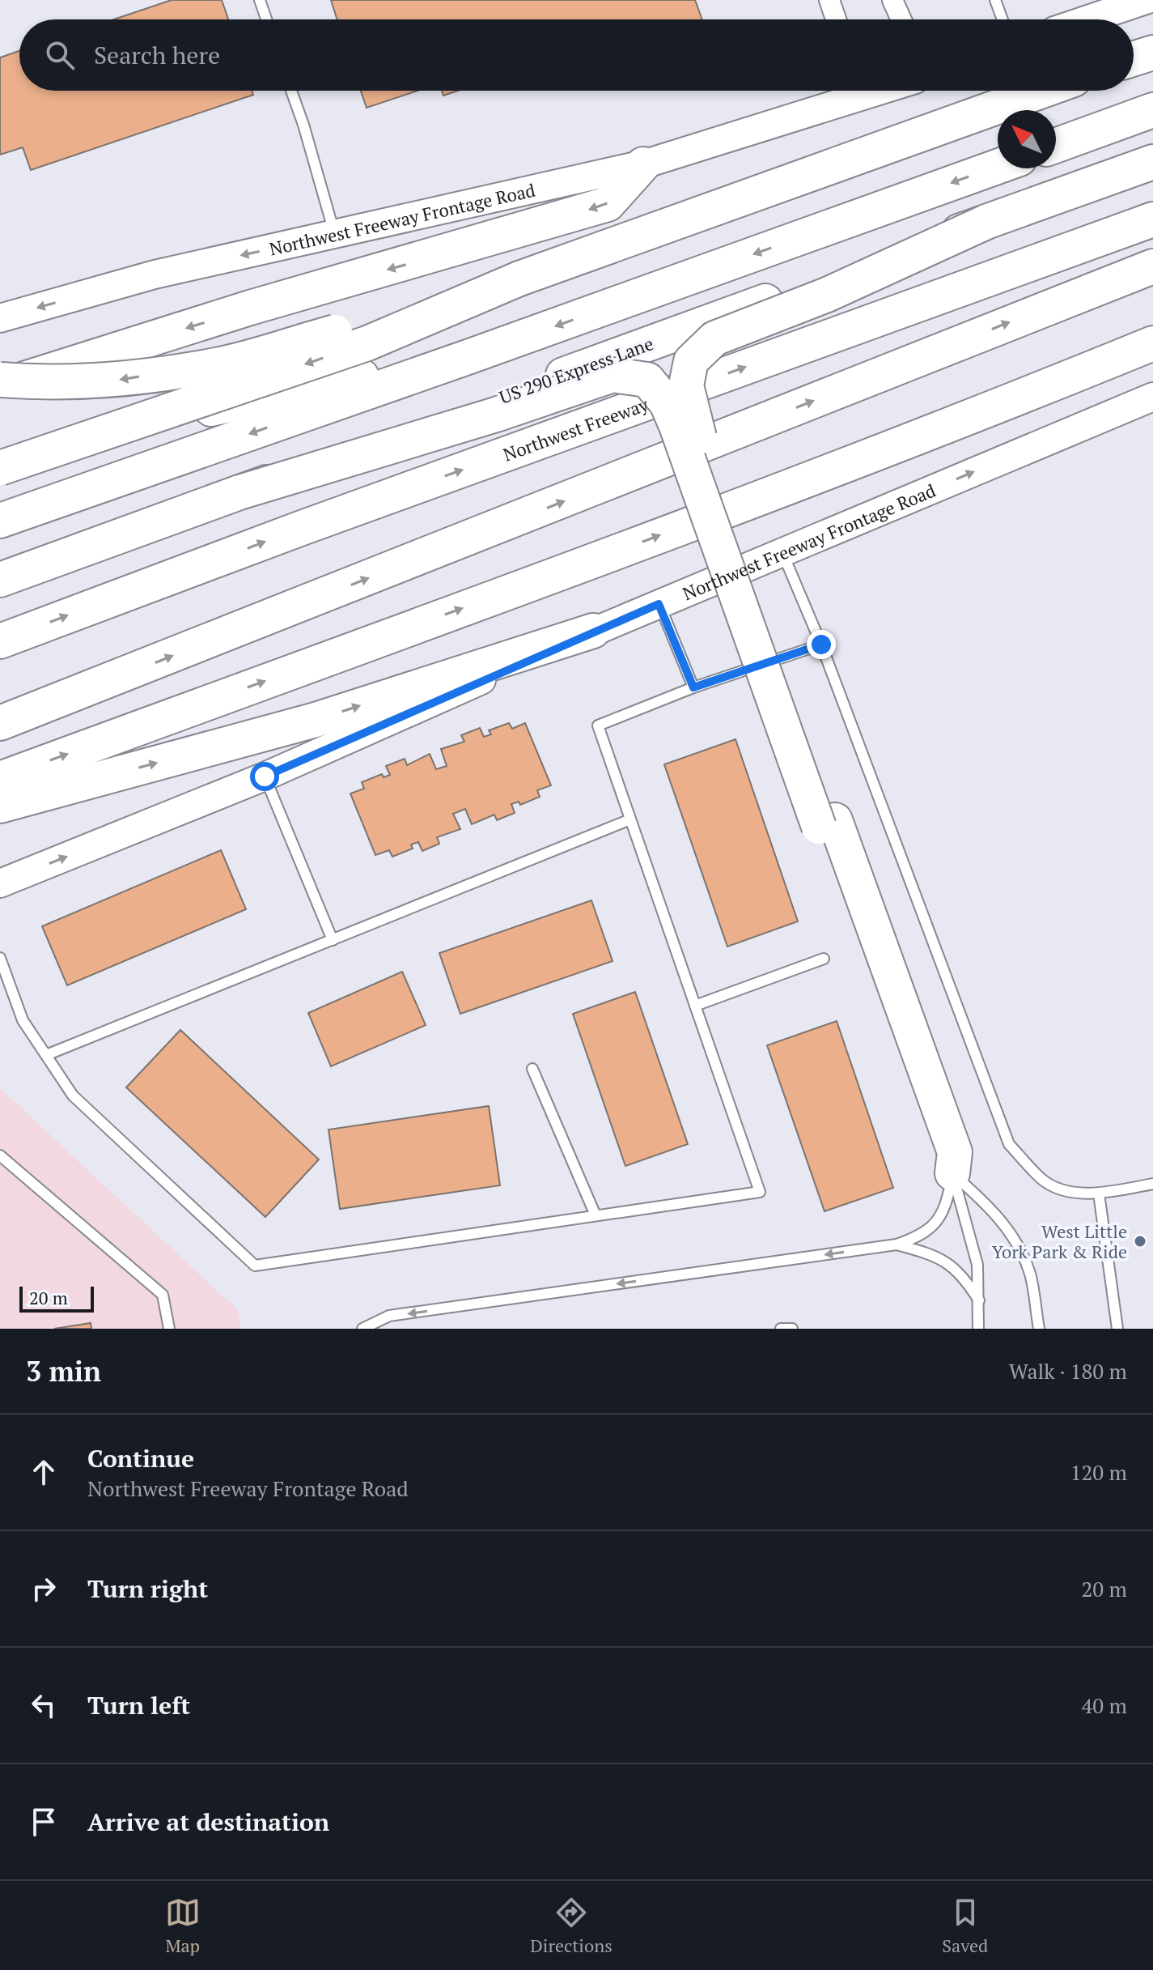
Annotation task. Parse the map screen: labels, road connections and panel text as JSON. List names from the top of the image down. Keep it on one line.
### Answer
{"streets":{"highway":["US 290 Express Lane","Northwest Freeway"],"main road":["Northwest Freeway Frontage Road"]},"places":["West Little York Park & Ride"],"scale_bar":"20 m","north":"top left","page":{"search":"Search here","scale":"20 m","heading":["3 min","Walk · 180 m"],"list":[["Continue","Northwest Freeway Frontage Road","120 m"],["Turn right","20 m"],["Turn left","40 m"],"Arrive at destination"],"nav":["Map","Directions","Saved"]}}
